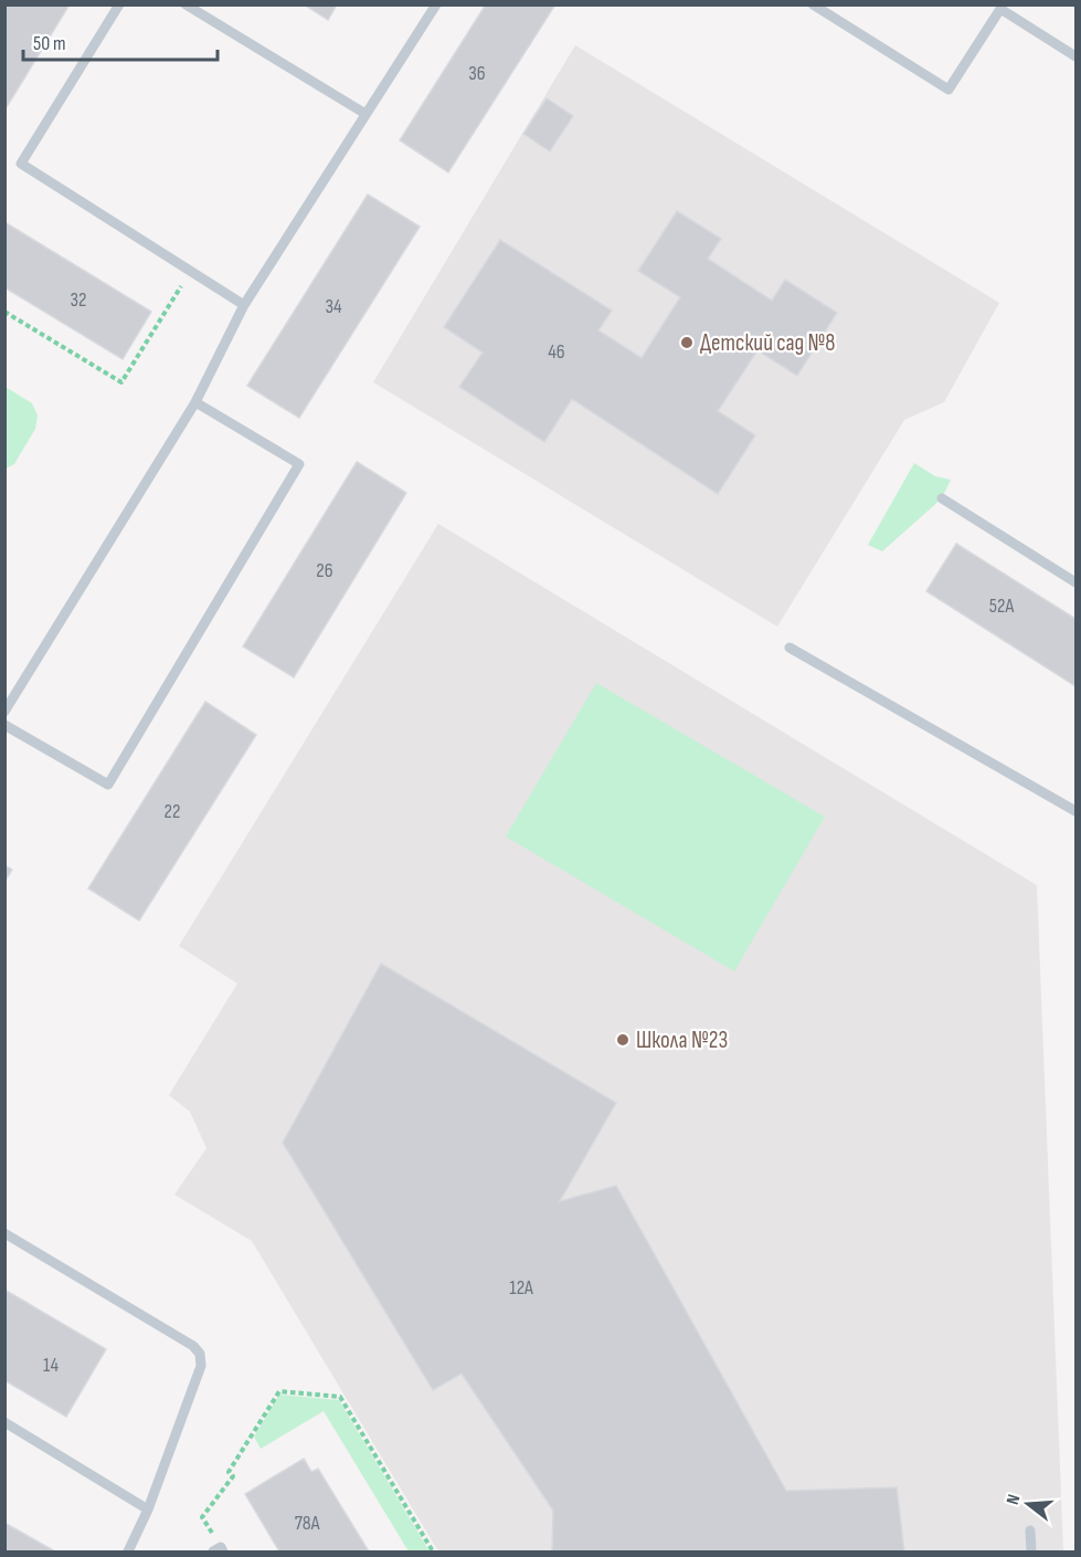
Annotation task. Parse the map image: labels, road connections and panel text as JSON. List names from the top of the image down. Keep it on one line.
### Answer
{"places":["Детский сад №8","Школа №23"],"house_numbers":["36","32","34","46","26","52А","22","12А","14","78А"],"scale_bar":"50 m","north":"left"}
